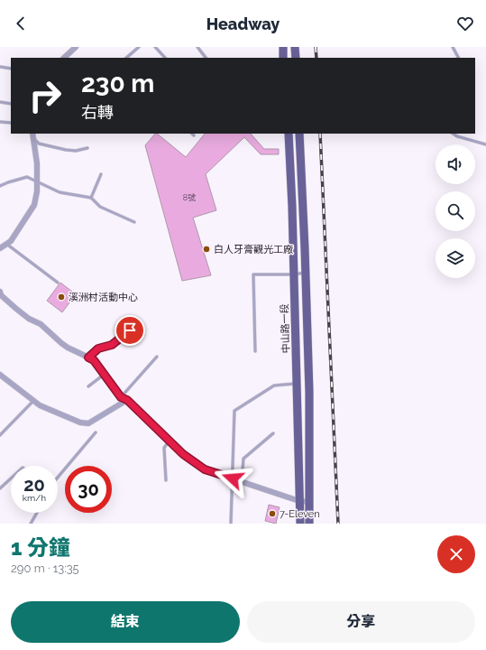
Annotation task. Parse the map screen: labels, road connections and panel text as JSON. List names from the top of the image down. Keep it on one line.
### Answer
{"streets":{"main road":["中山路一段"]},"places":["白人牙膏觀光工廠","溪洲村活動中心","7-Eleven"],"house_numbers":["8號"],"page":{"header":"Headway","turn":["230 m","右轉"],"speed":"20 km/h","limit":"30","heading":["1 分鐘","290 m · 13:35"],"buttons":["結束","分享"]}}
